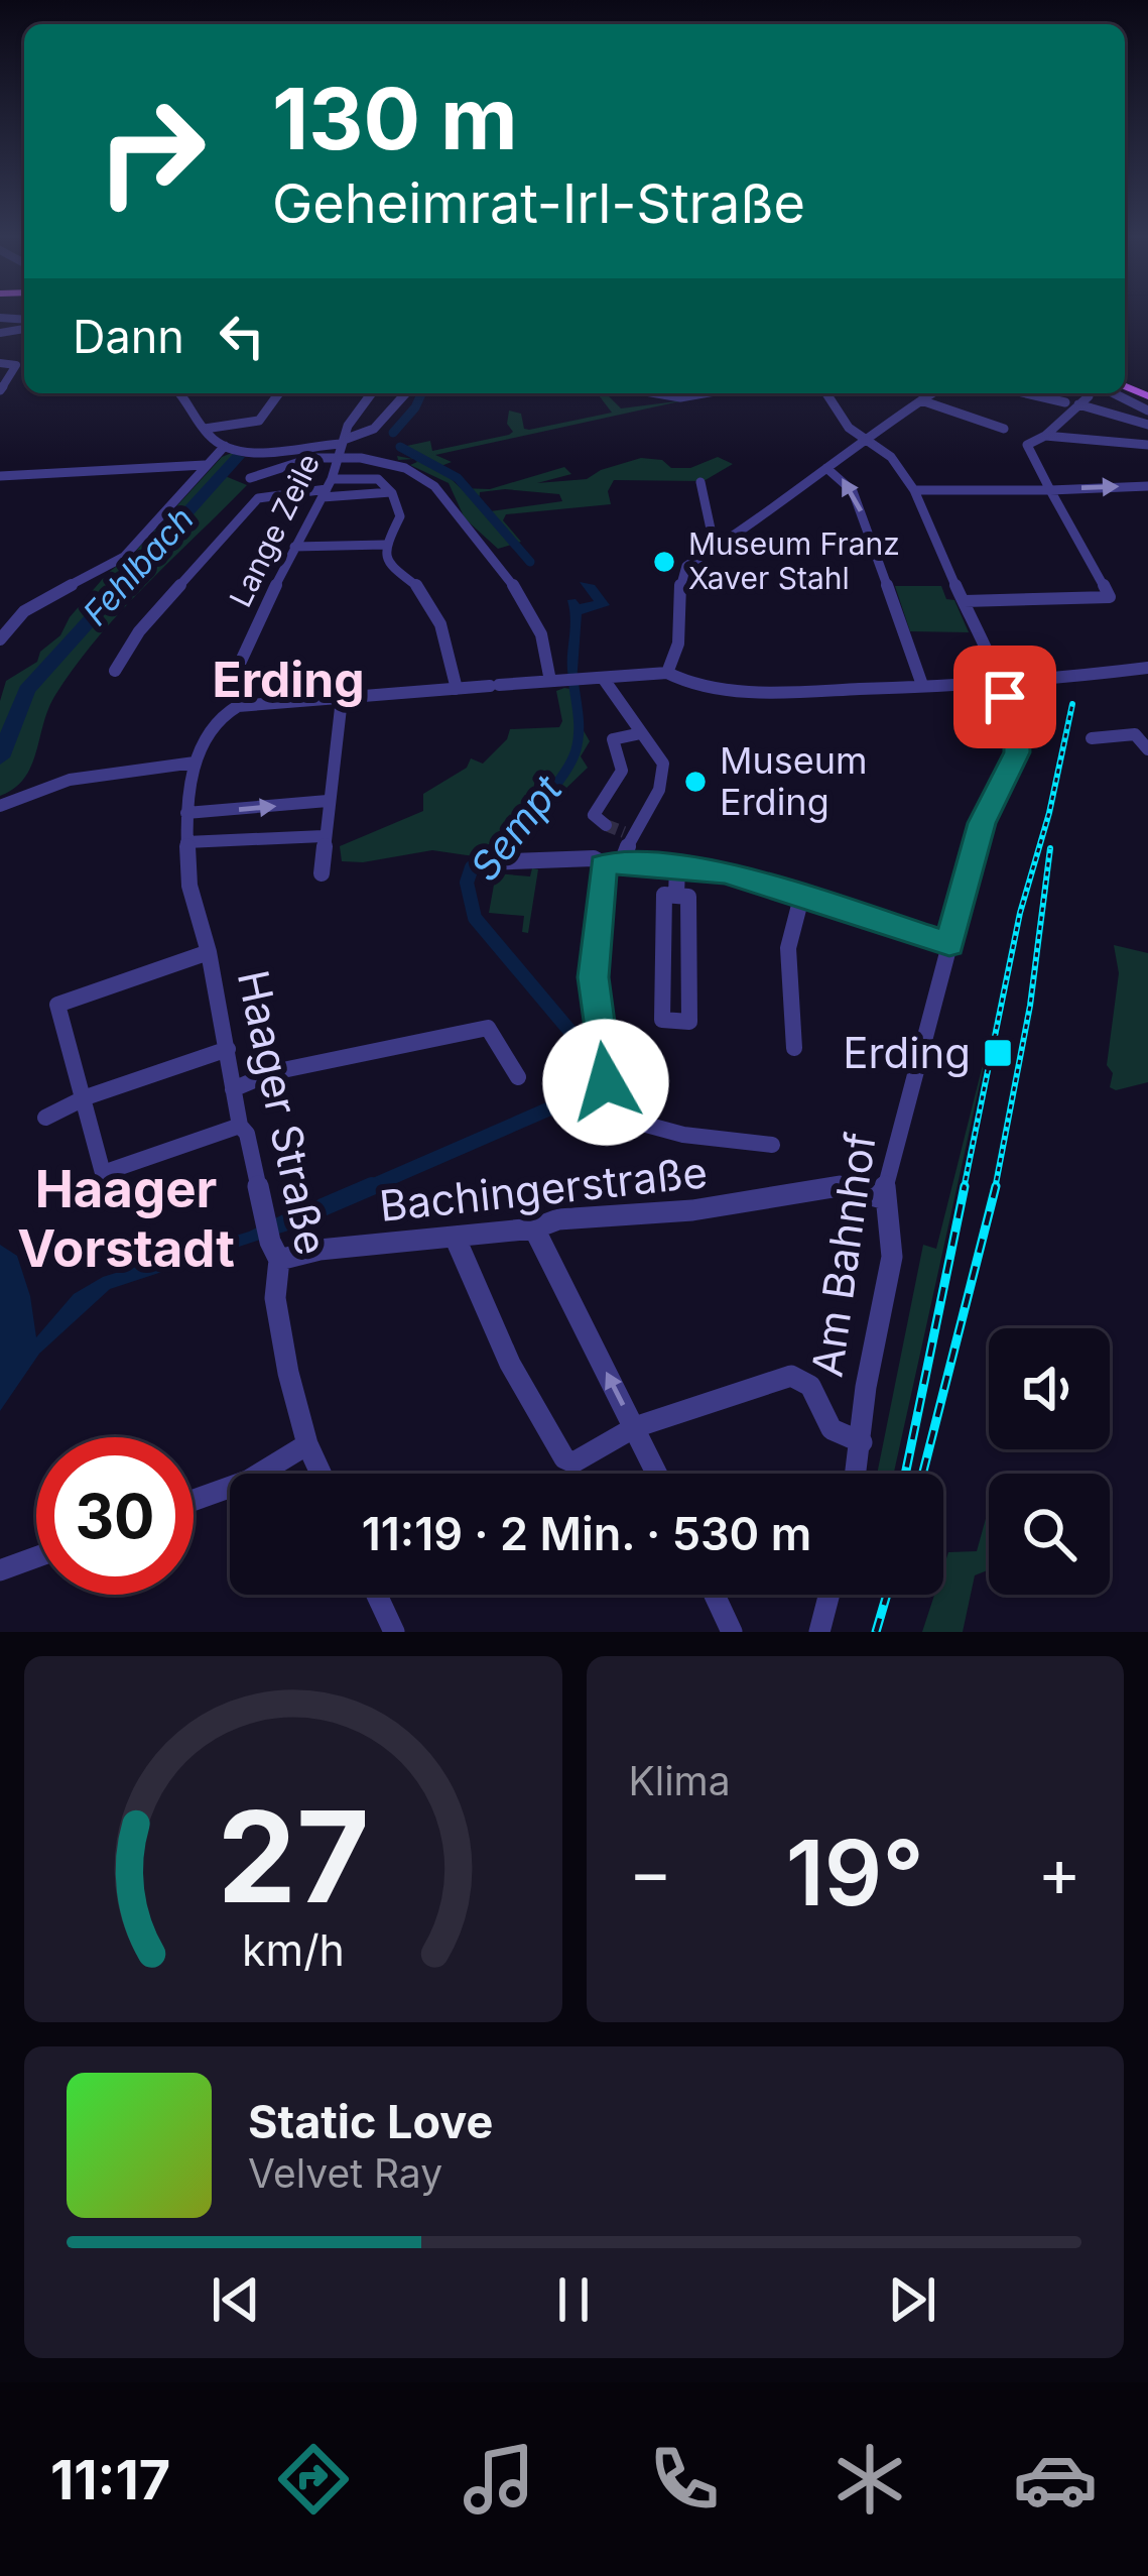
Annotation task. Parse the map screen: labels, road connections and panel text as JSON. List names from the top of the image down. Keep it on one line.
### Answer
{"streets":{"street":["Lange Zeile","Haager Straße","Bachingerstraße","Am Bahnhof"]},"crossings":[["Haager Straße","Bachingerstraße"],["Bachingerstraße","Am Bahnhof"]],"districts":["Erding","Haager Vorstadt"],"water":["Fehlbach","Sempt"],"places":{"other":["Museum Franz Xaver Stahl","Museum Erding"],"transit":["Erding"]},"page":{"turn":["130 m","Geheimrat-Irl-Straße"],"then":"Dann","limit":"30","trip":"11:19 · 2 Min. · 530 m","tile":"Klima","heat":["−","19°","+"],"song":["Static Love","Velvet Ray"],"tabs":"11:17","gauge":["27","km/h"]}}
